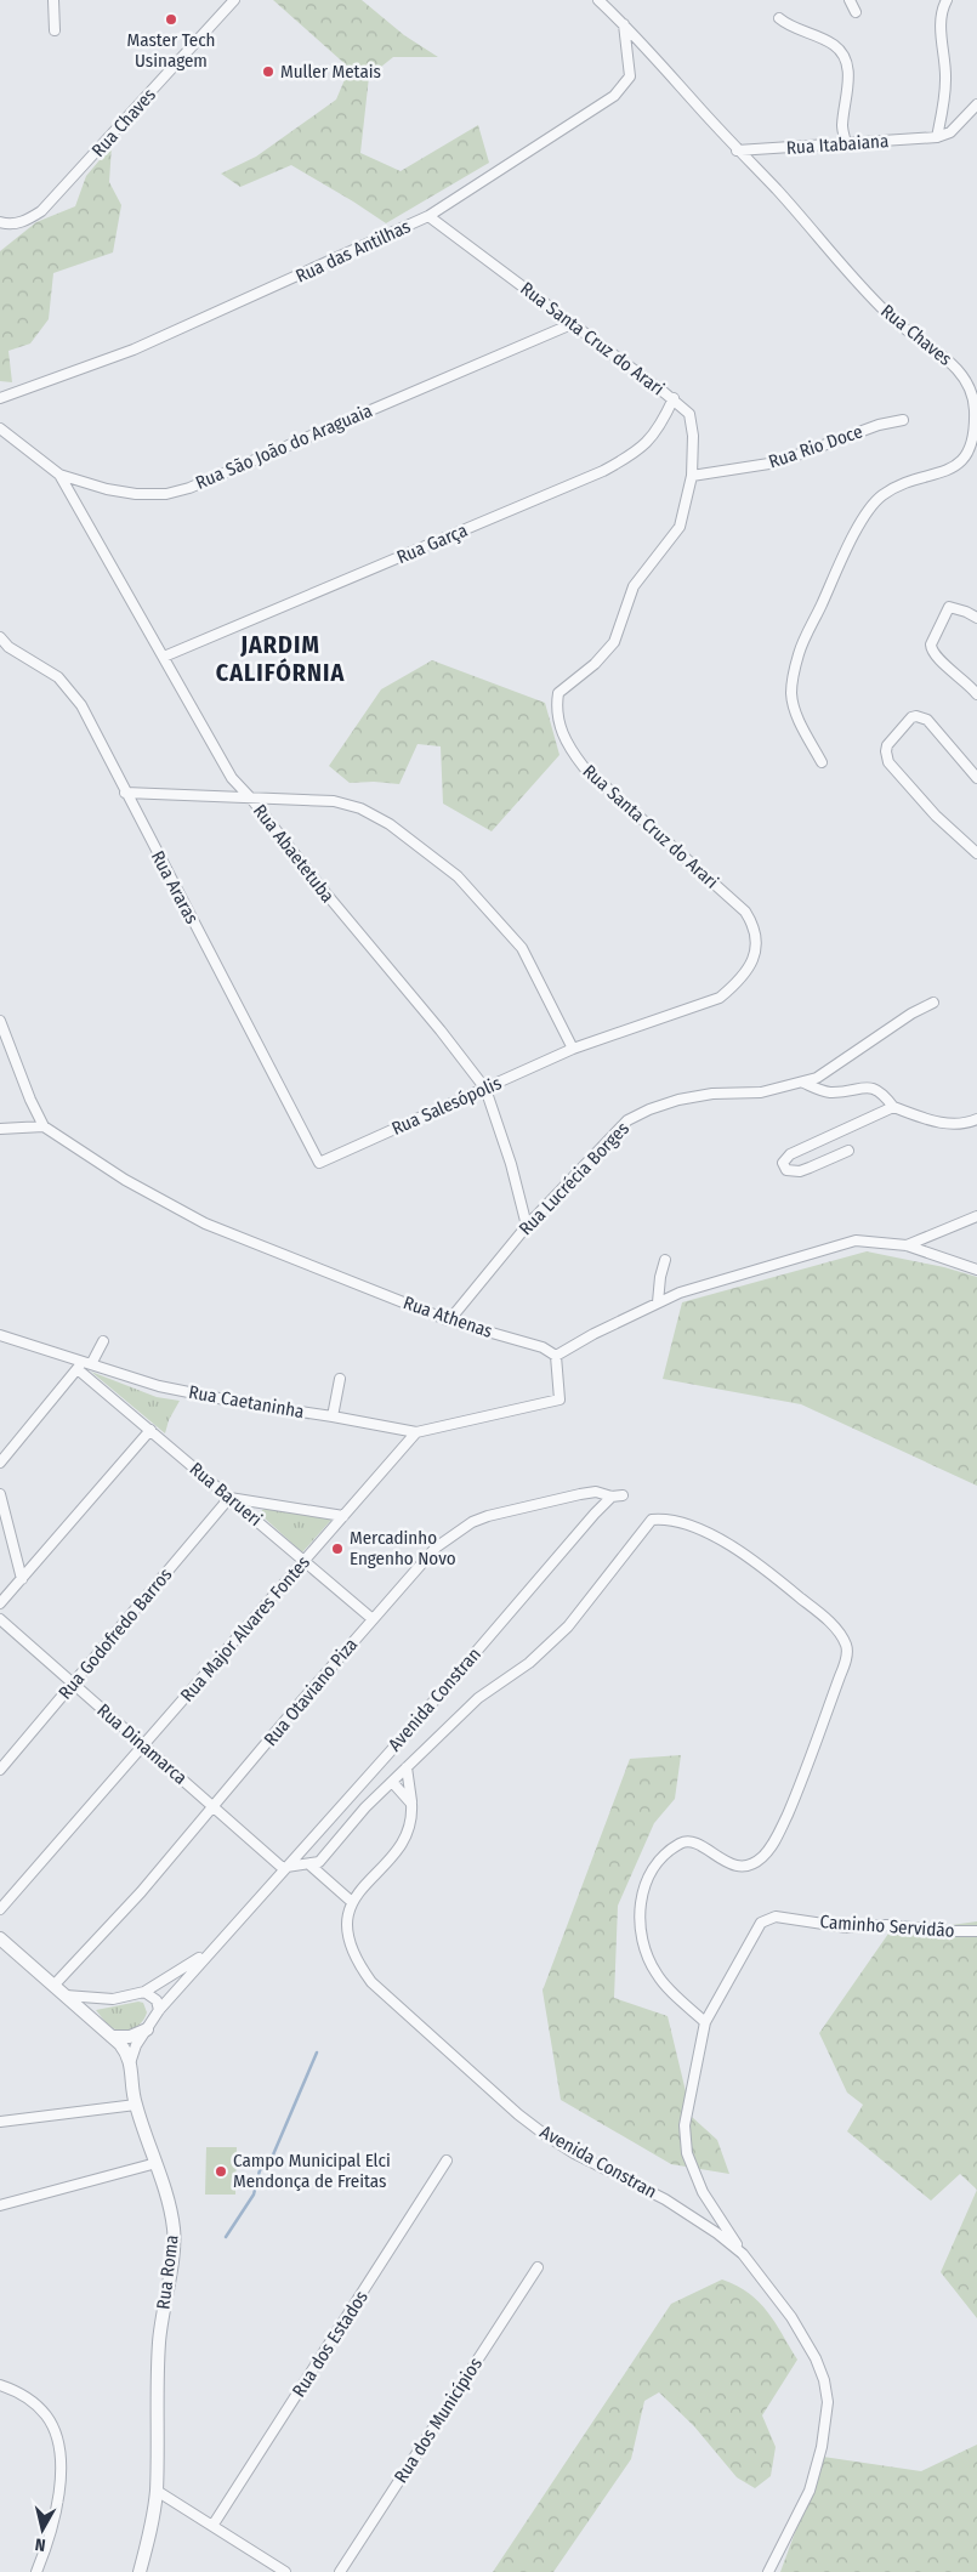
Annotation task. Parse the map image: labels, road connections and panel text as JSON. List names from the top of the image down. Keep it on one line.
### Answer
{"streets":{"street":["Rua Chaves","Rua Itabaiana","Rua das Antilhas","Rua Santa Cruz do Arari","Rua São João do Araguaia","Rua Rio Doce","Rua Garça","Rua Abaetetuba","Rua Araras","Rua Salesópolis","Rua Lucrécia Borges","Rua Athenas","Rua Caetaninha","Rua Barueri","Rua Major Alvares Fontes","Rua Godofredo Barros","Rua Otaviano Piza","Avenida Constran","Rua Dinamarca","Caminho Servidão","Rua Roma","Rua dos Estados","Rua dos Municípios"]},"crossings":[["Rua Chaves","Rua Itabaiana"],["Rua Chaves","Rua das Antilhas"],["Rua das Antilhas","Rua Santa Cruz do Arari"],["Rua Santa Cruz do Arari","Rua São João do Araguaia"],["Rua Santa Cruz do Arari","Rua Rio Doce"],["Rua Santa Cruz do Arari","Rua Garça"],["Rua Santa Cruz do Arari","Rua Salesópolis"],["Rua São João do Araguaia","Rua Abaetetuba"],["Rua Garça","Rua Abaetetuba"],["Rua Abaetetuba","Rua Salesópolis"],["Rua Abaetetuba","Rua Lucrécia Borges"],["Rua Araras","Rua Salesópolis"],["Rua Lucrécia Borges","Rua Athenas"],["Rua Caetaninha","Rua Barueri"],["Rua Caetaninha","Rua Major Alvares Fontes"],["Rua Barueri","Rua Major Alvares Fontes"],["Rua Barueri","Rua Godofredo Barros"],["Rua Barueri","Rua Otaviano Piza"],["Rua Major Alvares Fontes","Rua Dinamarca"],["Rua Godofredo Barros","Rua Dinamarca"],["Rua Otaviano Piza","Avenida Constran"],["Rua Otaviano Piza","Rua Dinamarca"],["Avenida Constran","Rua Dinamarca"],["Avenida Constran","Caminho Servidão"],["Avenida Constran","Rua Roma"]],"districts":["JARDIM CALIFÓRNIA"],"places":["Master Tech Usinagem","Muller Metais","Mercadinho Engenho Novo","Campo Municipal Elci Mendonça de Freitas"],"north":"bottom"}
